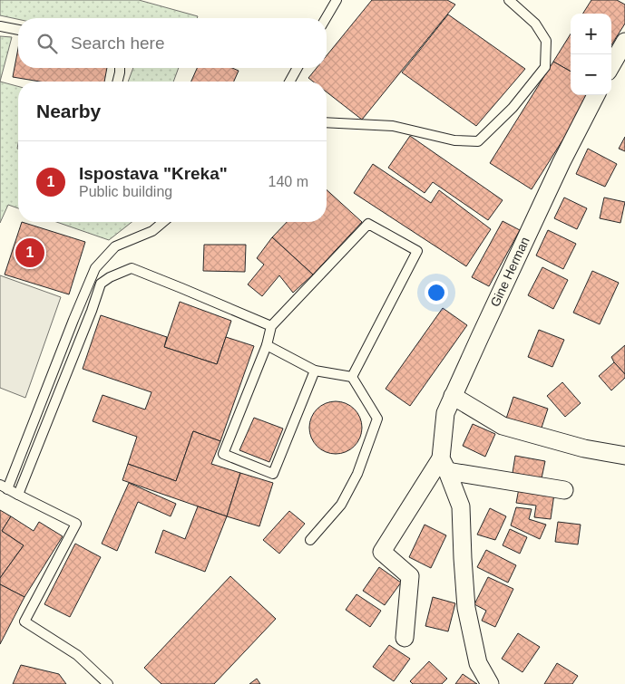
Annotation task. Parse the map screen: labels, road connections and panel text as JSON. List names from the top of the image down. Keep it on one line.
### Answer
{"streets":{"street":["Gine Herman"]},"page":{"map_buttons":["+","−"],"search":"Search here","heading":"Nearby","list":[{"mark":"1","name":"Ispostava \"Kreka\"","note":"Public building","value":"140 m"}],"pins":"1"}}
